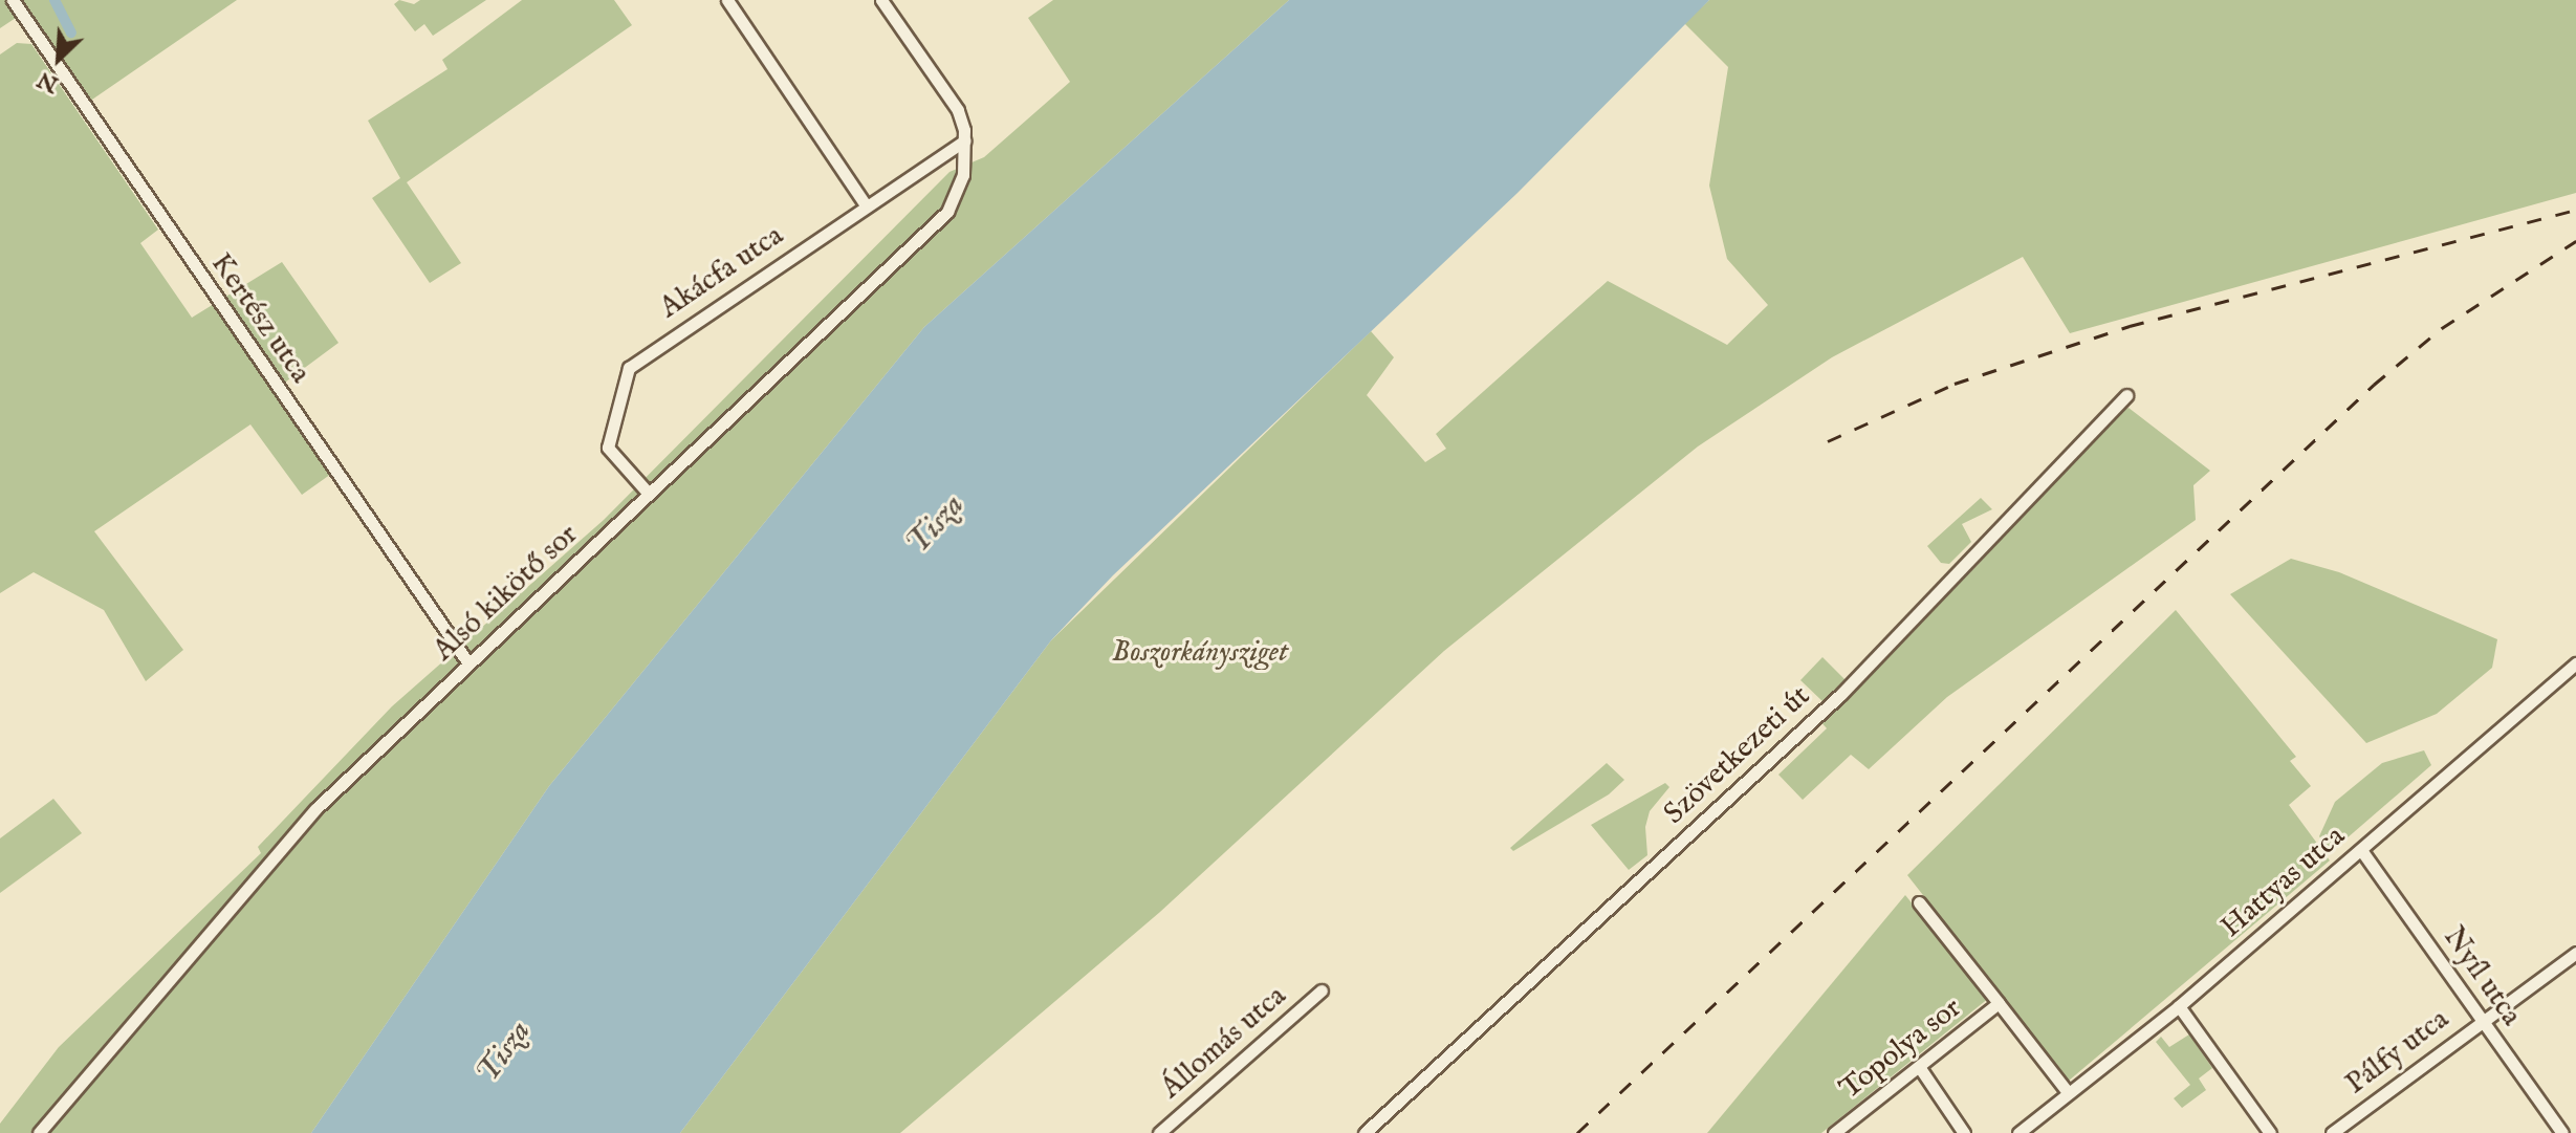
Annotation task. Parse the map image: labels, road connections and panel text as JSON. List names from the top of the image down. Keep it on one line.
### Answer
{"streets":{"street":["Akácfa utca","Kertész utca","Alsó kikötő sor","Szövetkezeti út","Hattyas utca","Nyíl utca","Állomás utca","Topolya sor","Pálfy utca"]},"crossings":[["Akácfa utca","Alsó kikötő sor"],["Kertész utca","Alsó kikötő sor"],["Hattyas utca","Nyíl utca"],["Hattyas utca","Topolya sor"],["Nyíl utca","Pálfy utca"]],"water":["Tisza"],"parks":["Boszorkánysziget"],"north":"bottom left"}
